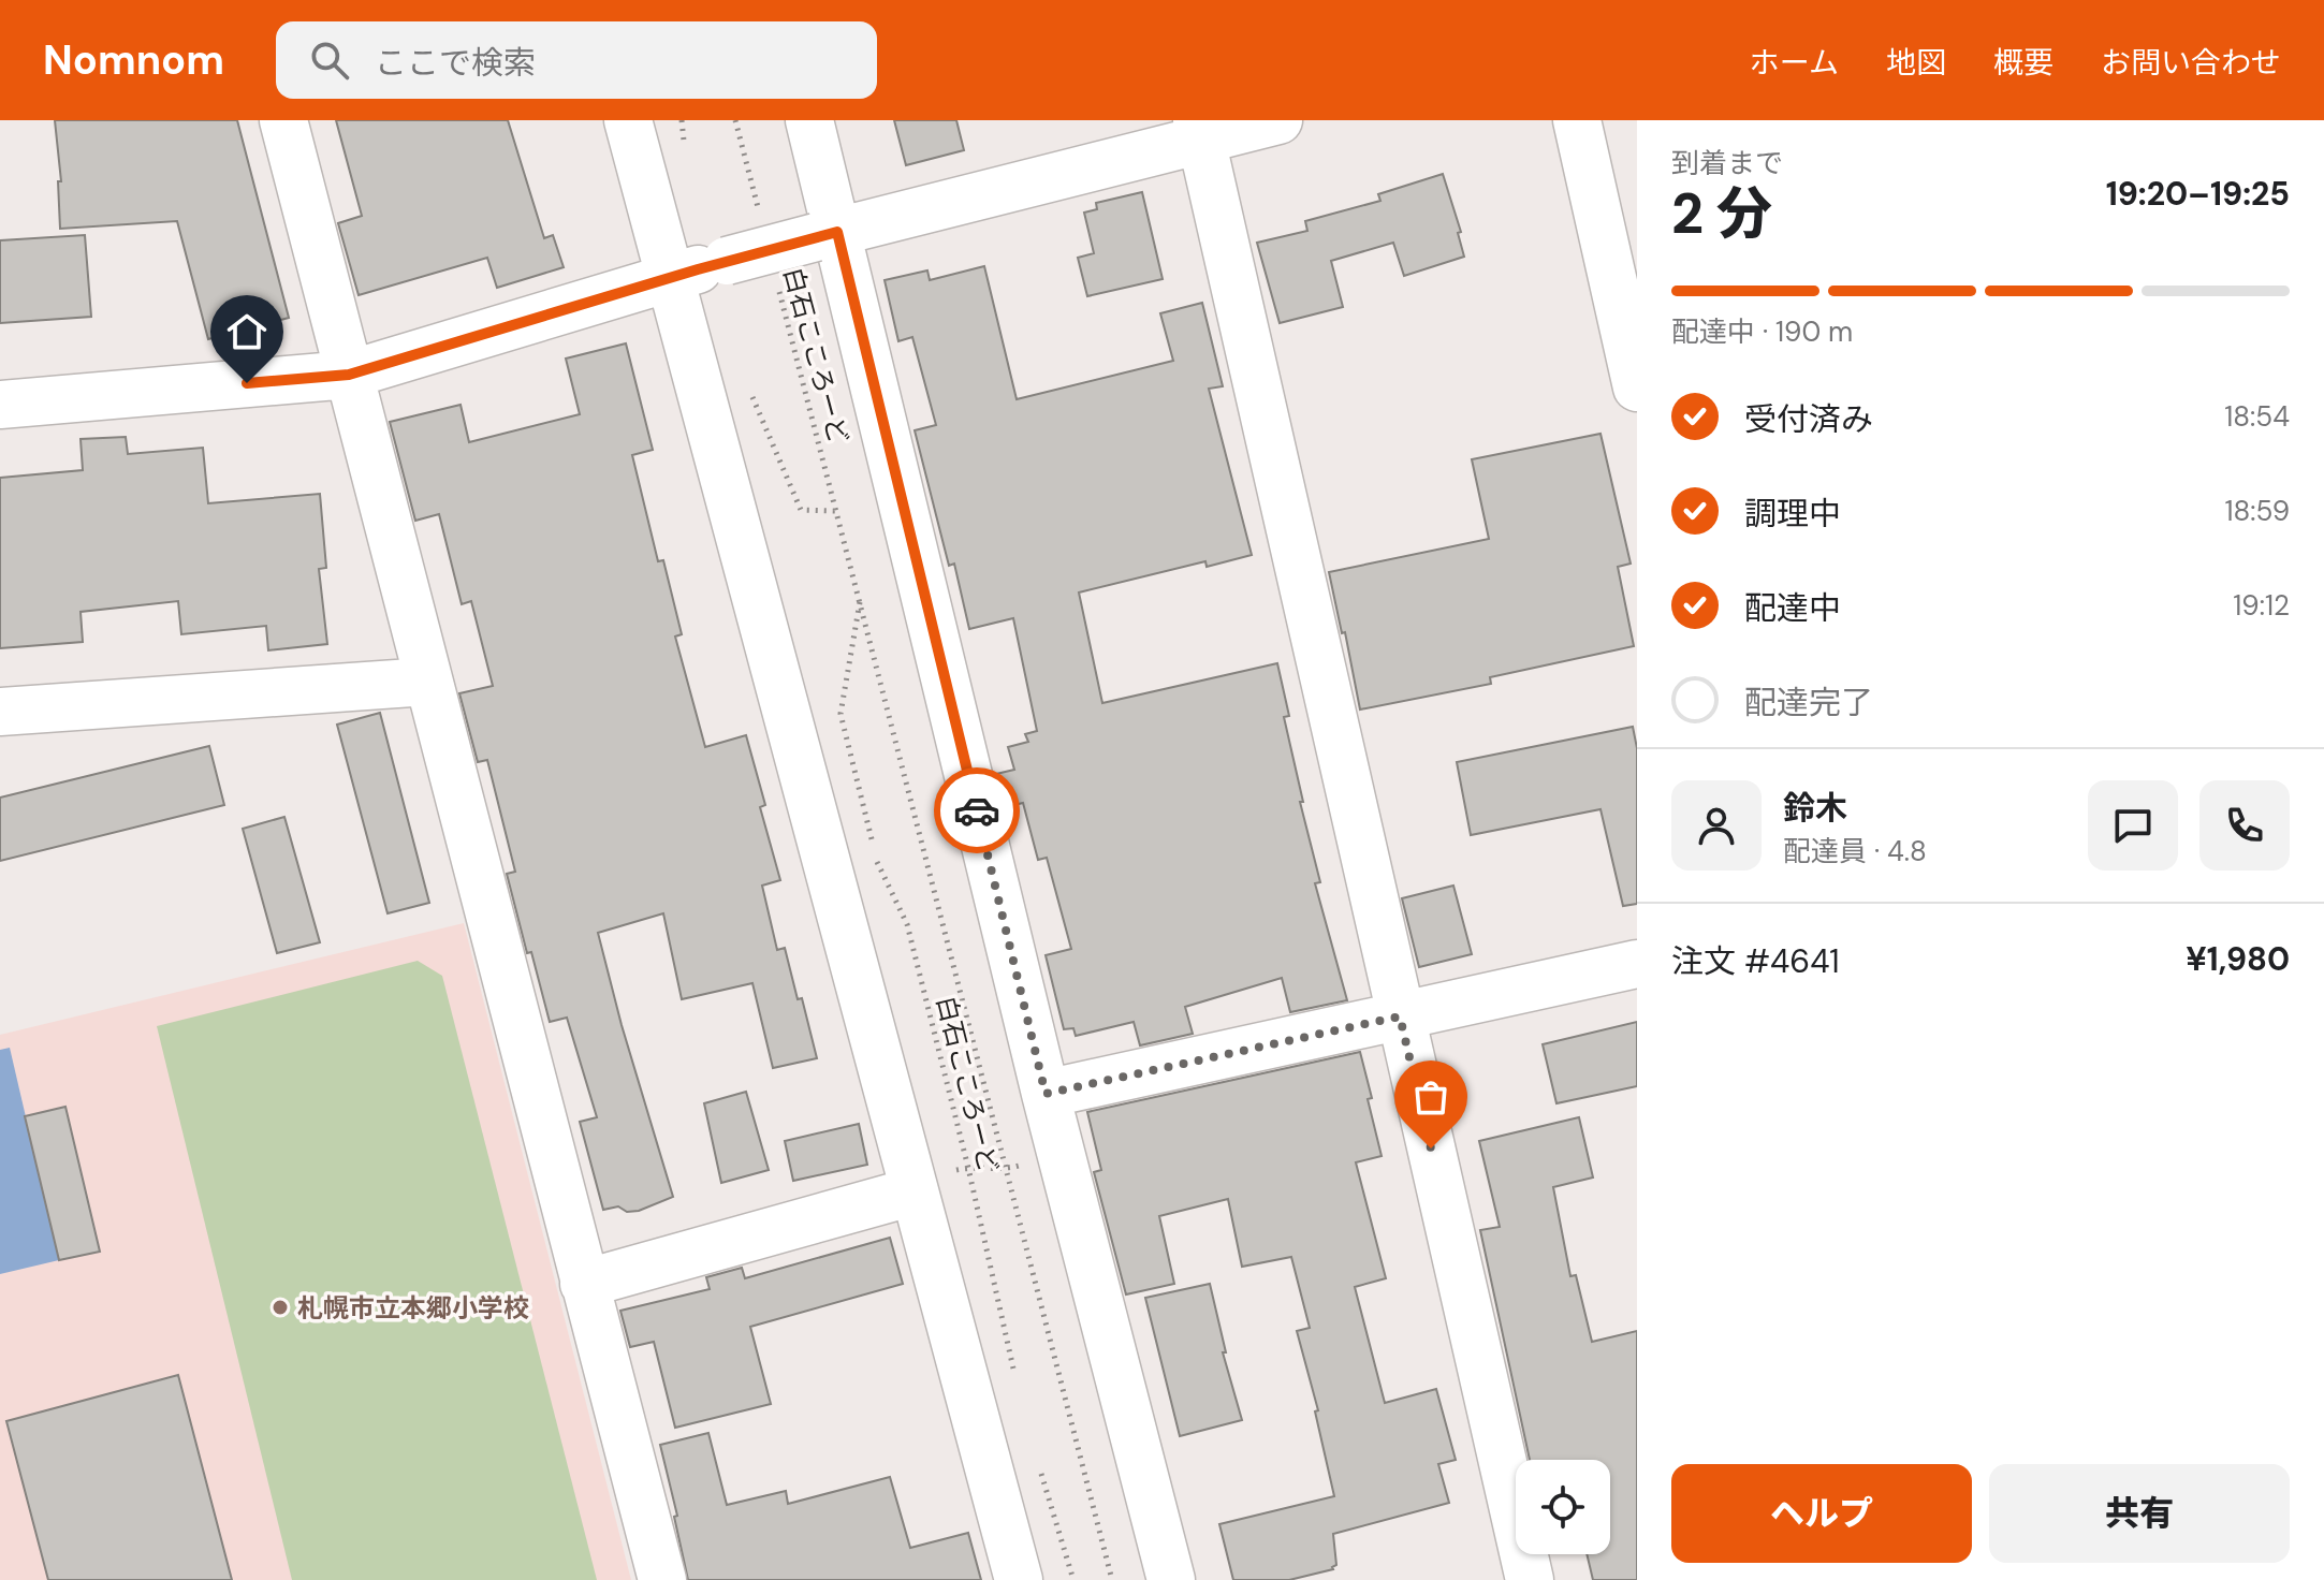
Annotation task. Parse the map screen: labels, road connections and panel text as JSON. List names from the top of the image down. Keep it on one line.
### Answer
{"streets":{"path":["白石こころーど"]},"places":["札幌市立本郷小学校"],"page":{"header":"Nomnom","search":"ここで検索","nav":["ホーム","地図","概要","お問い合わせ"],"heading":["2 分","到着まで","19:20–19:25"],"panel":["鈴木","配達員 · 4.8","注文 #4641","¥1,980"],"bar":"配達中 · 190 m","list":[["受付済み","18:54"],["調理中","18:59"],["配達中","19:12"],"配達完了"],"buttons":["ヘルプ","共有"]}}
